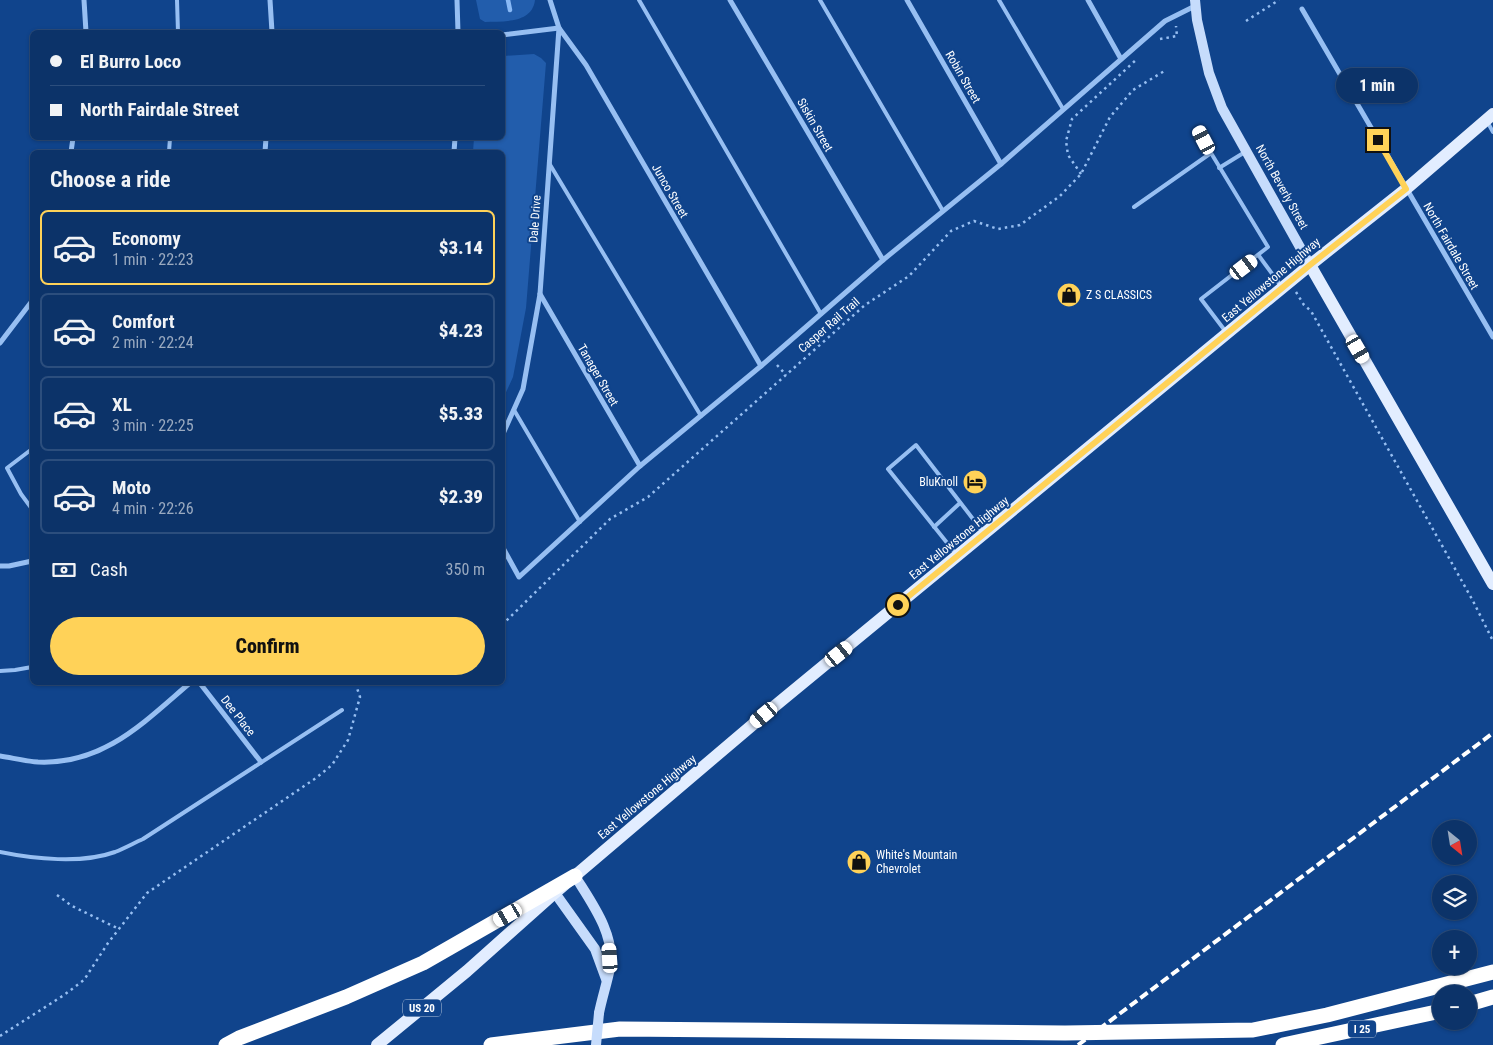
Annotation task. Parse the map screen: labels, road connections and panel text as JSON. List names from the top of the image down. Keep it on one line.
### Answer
{"streets":{"highway":["I 25"],"main road":["North Beverly Street","East Yellowstone Highway","US 20"],"street":["Robin Street","Siskin Street","Junco Street","Dale Drive","North Fairdale Street","Tanager Street","Dee Place"],"path":["Casper Rail Trail"]},"crossings":[["North Beverly Street","East Yellowstone Highway"],["Junco Street","Dale Drive"],["Dale Drive","Tanager Street"],["North Fairdale Street","East Yellowstone Highway"]],"places":{"shop":["Z S CLASSICS","White's Mountain Chevrolet"],"hotel":["BluKnoll"]},"north":"bottom right","page":{"banner":["El Burro Loco","North Fairdale Street"],"bubble":"1 min","heading":"Choose a ride","list":[{"name":"Economy","note":"1 min · 22:23","value":"$3.14"},{"name":"Comfort","note":"2 min · 22:24","value":"$4.23"},{"name":"XL","note":"3 min · 22:25","value":"$5.33"},{"name":"Moto","note":"4 min · 22:26","value":"$2.39"}],"pay":["Cash","350 m"],"buttons":"Confirm","map_buttons":["+","−"]}}
